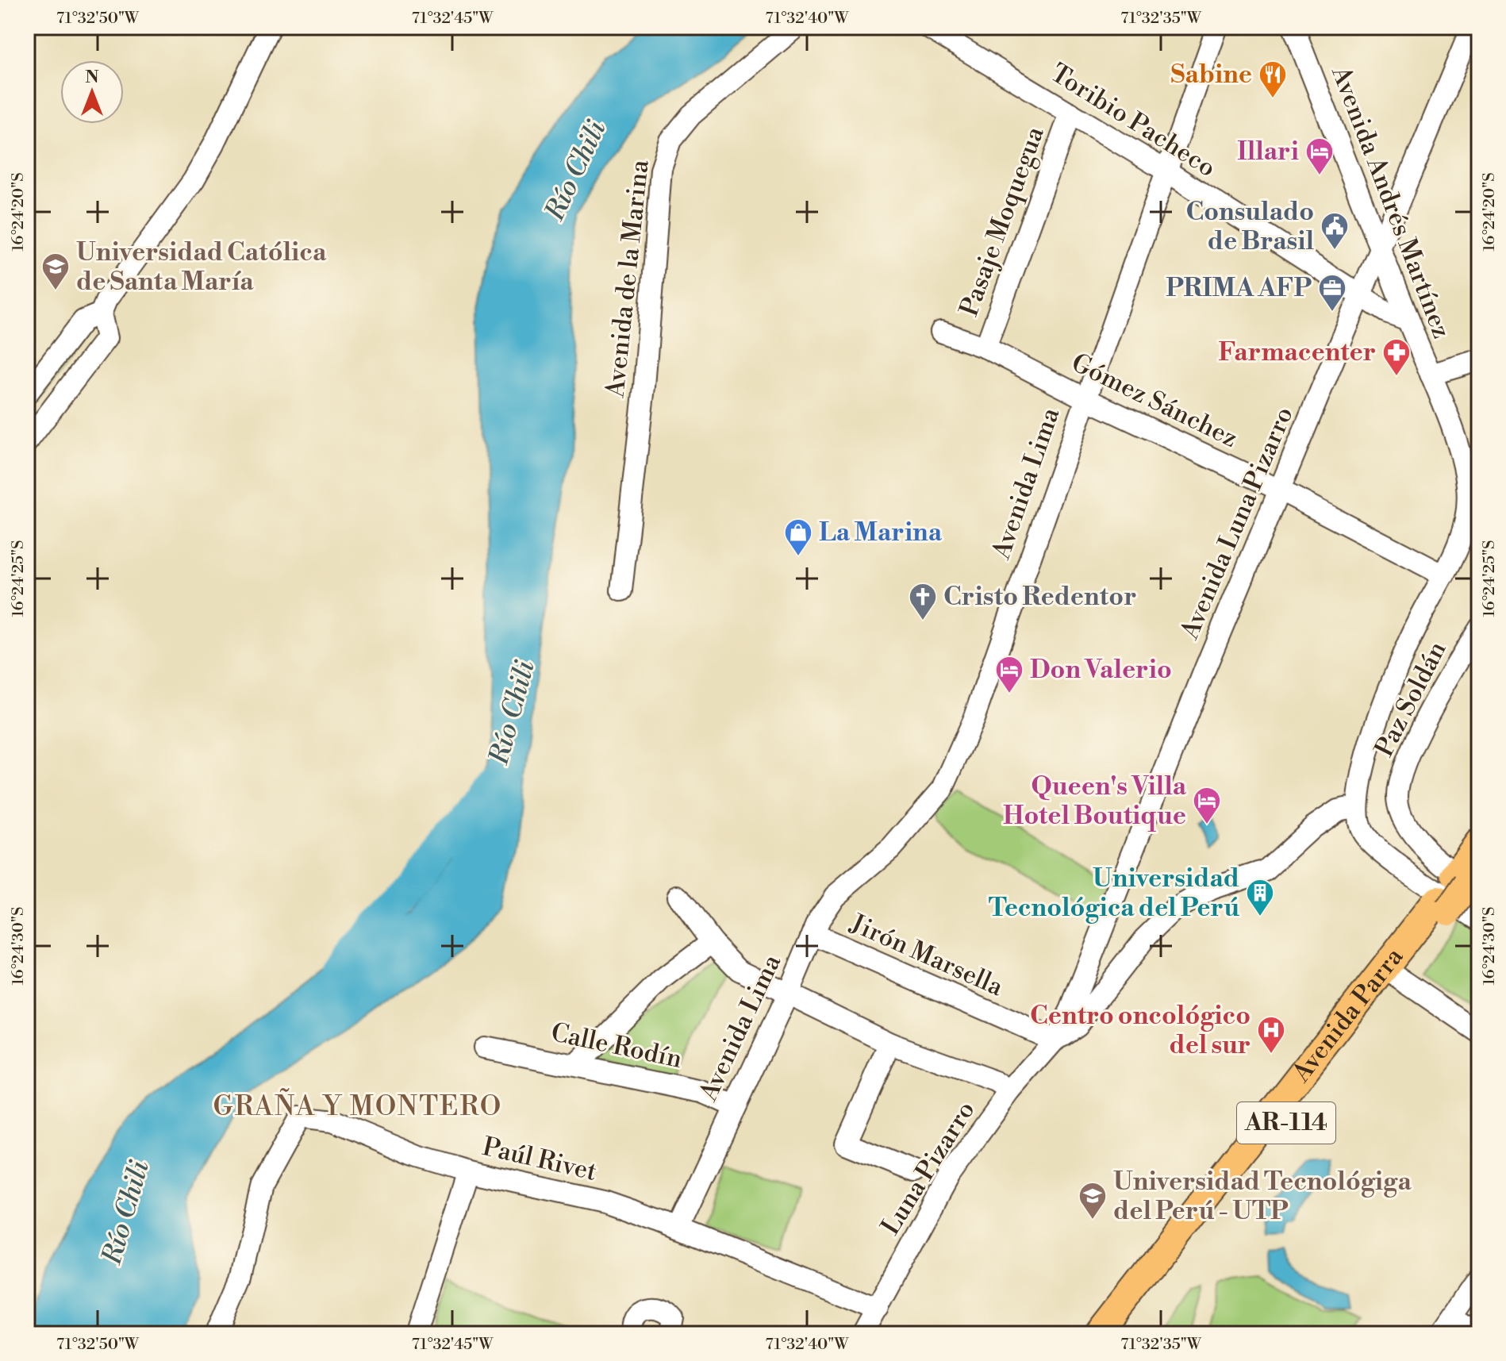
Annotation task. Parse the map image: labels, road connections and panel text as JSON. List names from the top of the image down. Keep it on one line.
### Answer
{"streets":{"main road":["Avenida Parra","AR-114"],"street":["Toribio Pacheco","Avenida Andrés Martínez","Pasaje Moquegua","Avenida de la Marina","Gómez Sánchez","Avenida Lima","Avenida Luna Pizarro","Paz Soldán","Jirón Marsella","Calle Rodín","Paúl Rivet","Luna Pizarro"]},"crossings":[["Toribio Pacheco","Avenida Andrés Martínez"],["Toribio Pacheco","Pasaje Moquegua"],["Toribio Pacheco","Avenida Lima"],["Toribio Pacheco","Avenida Luna Pizarro"],["Avenida Andrés Martínez","Gómez Sánchez"],["Avenida Andrés Martínez","Avenida Luna Pizarro"],["Pasaje Moquegua","Gómez Sánchez"],["Gómez Sánchez","Avenida Lima"],["Gómez Sánchez","Avenida Luna Pizarro"],["Avenida Lima","Jirón Marsella"],["Avenida Lima","Calle Rodín"],["Avenida Lima","Paúl Rivet"],["Avenida Luna Pizarro","Jirón Marsella"],["Avenida Luna Pizarro","Luna Pizarro"],["Paz Soldán","Avenida Parra"],["Paz Soldán","AR-114"],["Jirón Marsella","Luna Pizarro"],["Avenida Parra","AR-114"],["Paúl Rivet","Luna Pizarro"]],"districts":["GRAÑA Y MONTERO"],"water":["Río Chili"],"places":{"restaurant":["Sabine"],"hotel":["Illari","Don Valerio","Queen's Villa Hotel Boutique"],"public building":["Consulado de Brasil"],"school or university":["Universidad Católica de Santa María","Universidad Tecnológiga del Perú - UTP"],"office":["PRIMA AFP"],"pharmacy":["Farmacenter"],"shop":["La Marina"],"church":["Cristo Redentor"],"building":["Universidad Tecnológica del Perú"],"hospital":["Centro oncológico del sur"]},"north":"top","coordinates":["71°32'50\"W","71°32'45\"W","71°32'40\"W","71°32'35\"W","16°24'20\"S","16°24'25\"S","16°24'30\"S"]}
